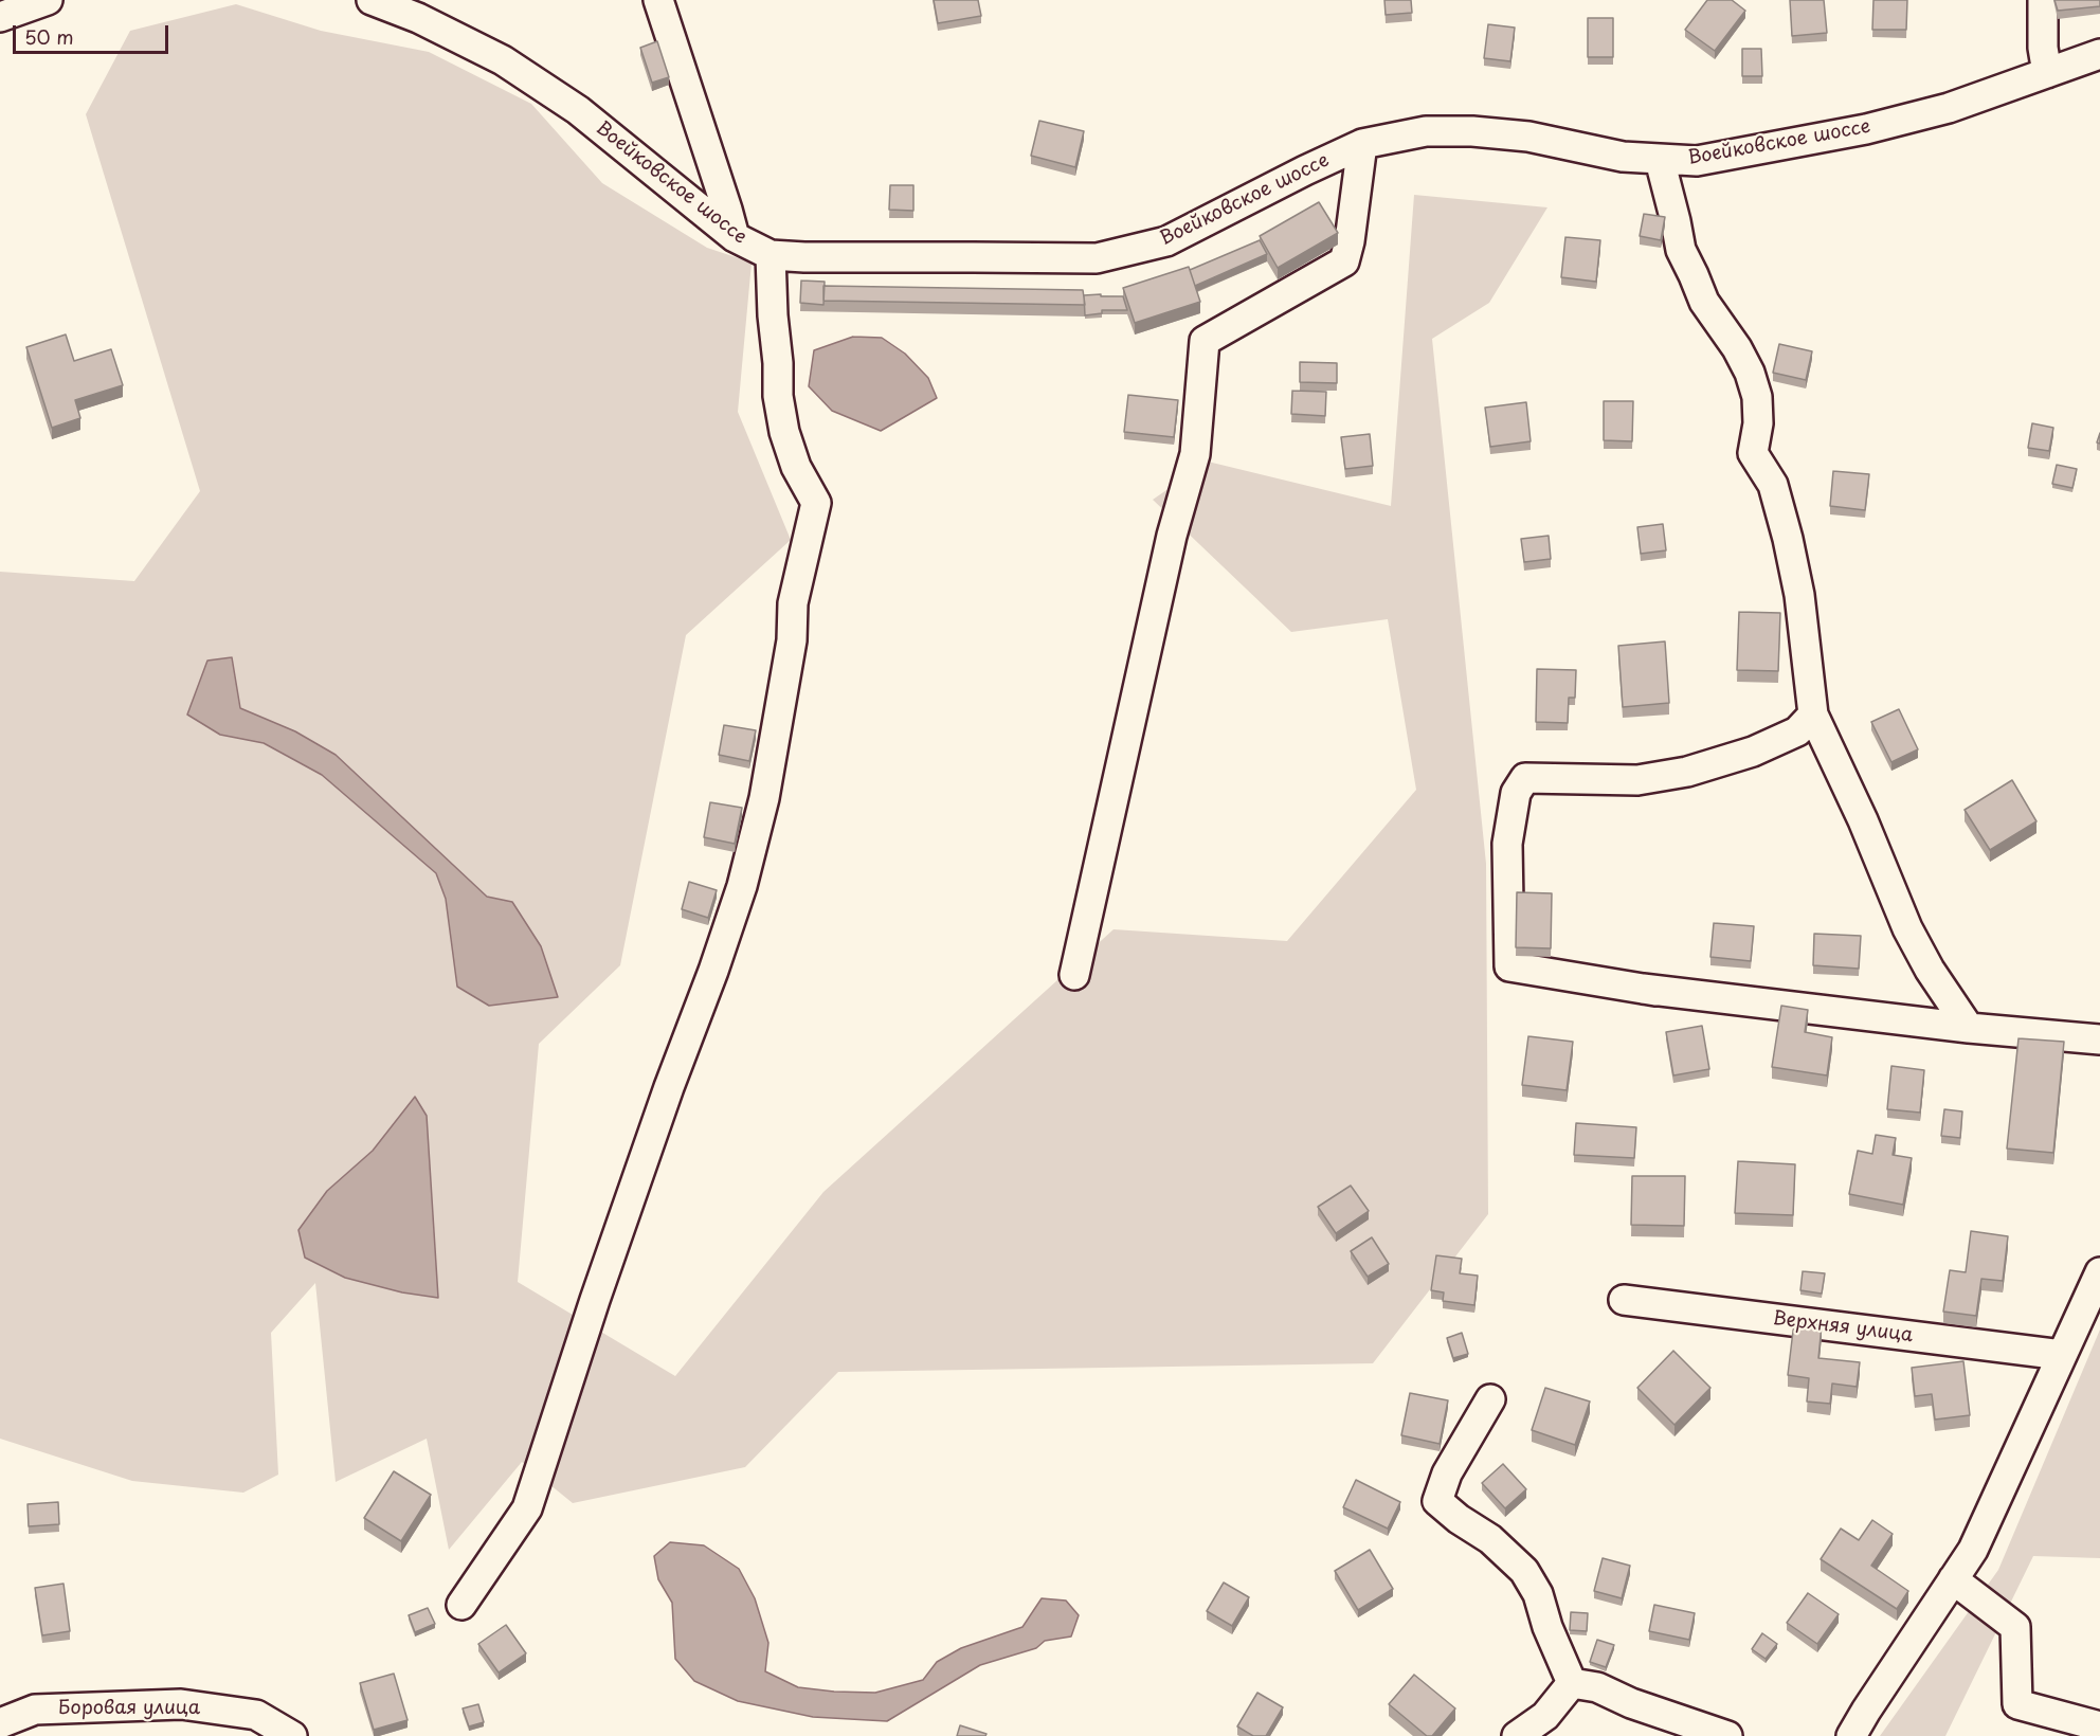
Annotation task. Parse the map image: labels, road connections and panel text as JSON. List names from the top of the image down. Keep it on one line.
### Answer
{"streets":{"street":["Воейковское шоссе","Верхняя улица","Боровая улица"]},"scale_bar":"50 m"}
